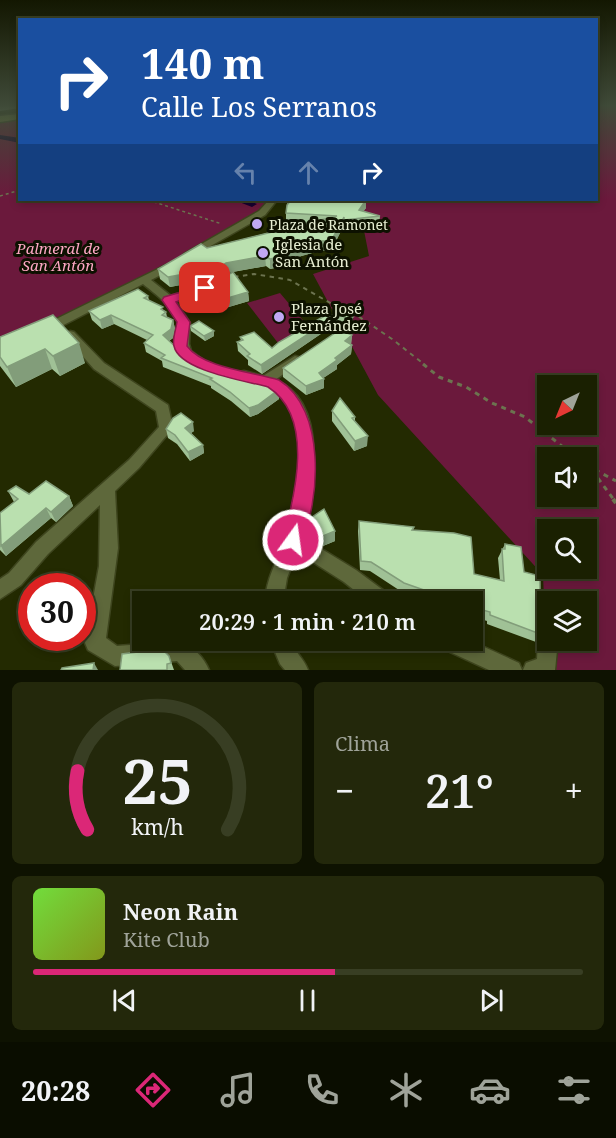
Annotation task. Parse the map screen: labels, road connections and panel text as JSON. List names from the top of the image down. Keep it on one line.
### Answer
{"parks":["Palmeral de San Antón"],"places":["Plaza de Ramonet","Iglesia de San Antón","Plaza José Fernández"],"north":"bottom left","page":{"turn":["140 m","Calle Los Serranos"],"limit":"30","trip":"20:29 · 1 min · 210 m","tile":"Clima","heat":["−","21°","+"],"song":["Neon Rain","Kite Club"],"tabs":"20:28","gauge":["25","km/h"]}}
